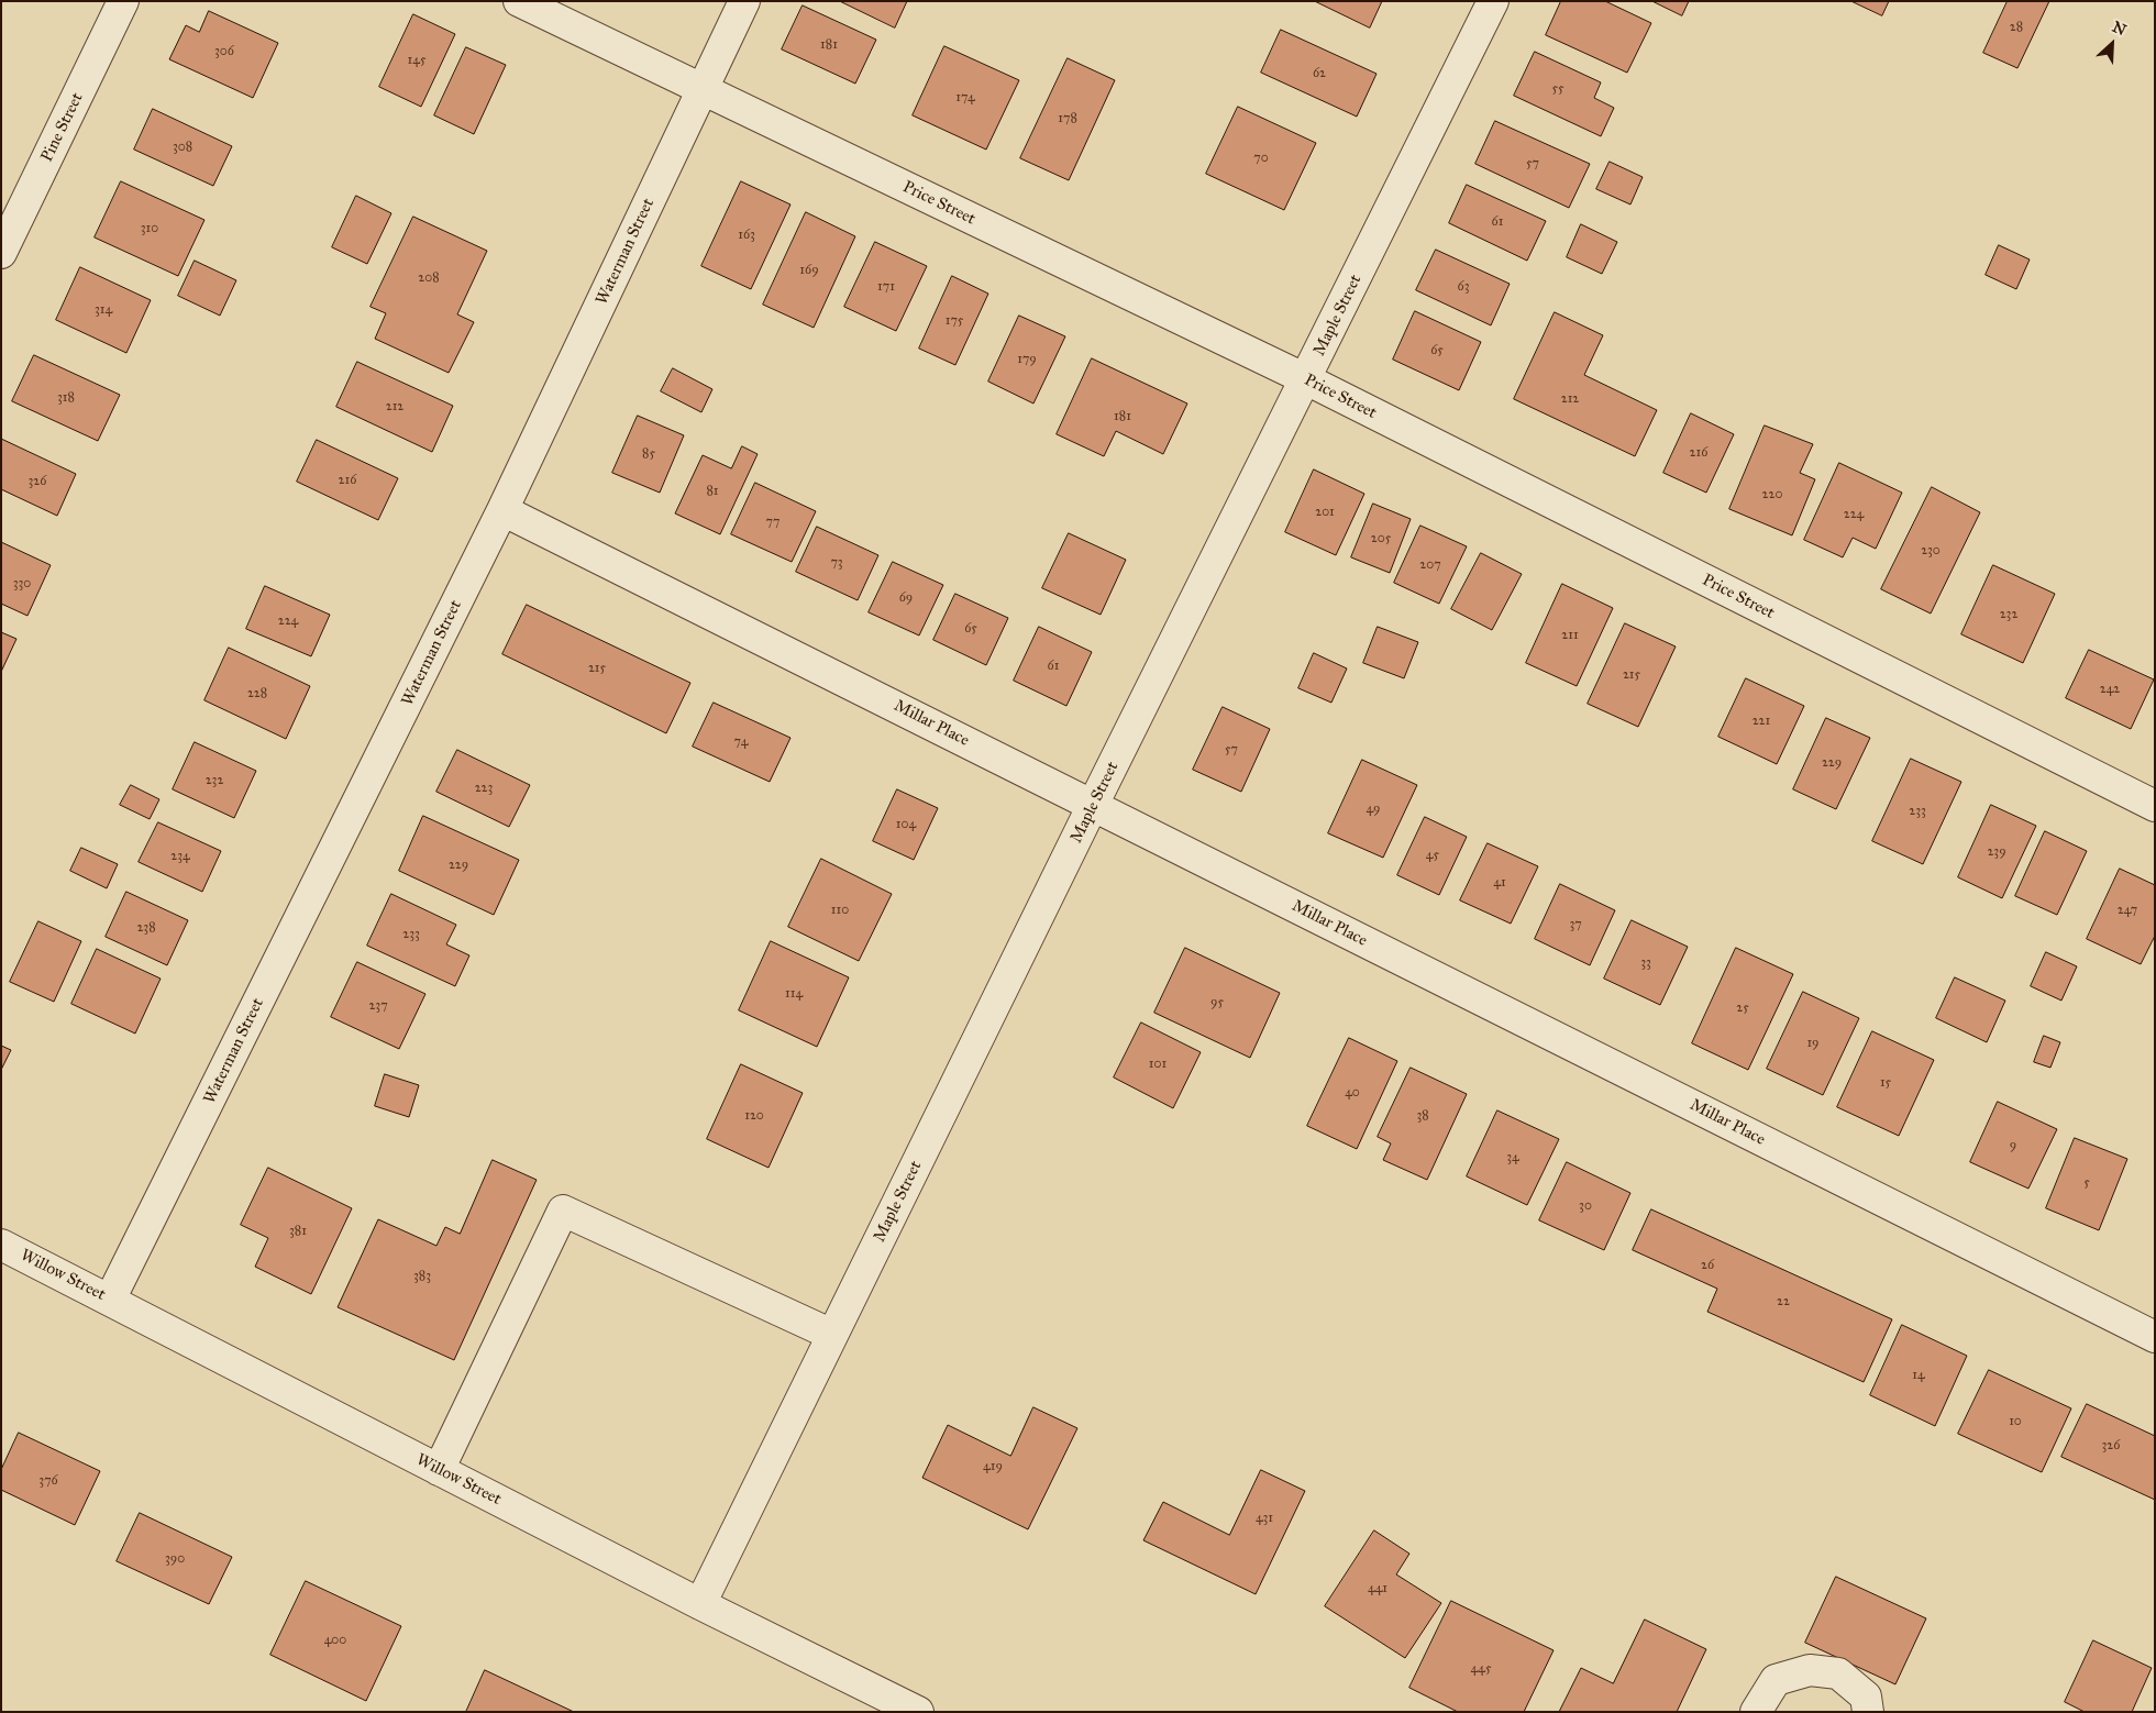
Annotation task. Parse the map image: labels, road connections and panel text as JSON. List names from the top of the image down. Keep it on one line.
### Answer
{"streets":{"street":["Pine Street","Price Street","Waterman Street","Maple Street","Millar Place","Willow Street"]},"crossings":[["Price Street","Waterman Street"],["Price Street","Maple Street"],["Waterman Street","Millar Place"],["Waterman Street","Willow Street"],["Maple Street","Millar Place"],["Maple Street","Willow Street"]],"house_numbers":["28","181","306","145","62","55","174","178","308","70","57","61","310","163","169","208","171","63","314","175","65","179","318","212","212","181","216","85","216","326","81","220","201","224","77","205","230","73","207","330","69","232","224","65","211","61","215","215","242","228","221","74","57","229","232","223","49","233","104","239","45","234","229","41","110","247","37","238","233","33","114","95","237","25","19","101","15","40","120","38","9","34","5","30","381","26","383","22","14","10","326","419","376","431","390","441","400","445"],"north":"top right"}
